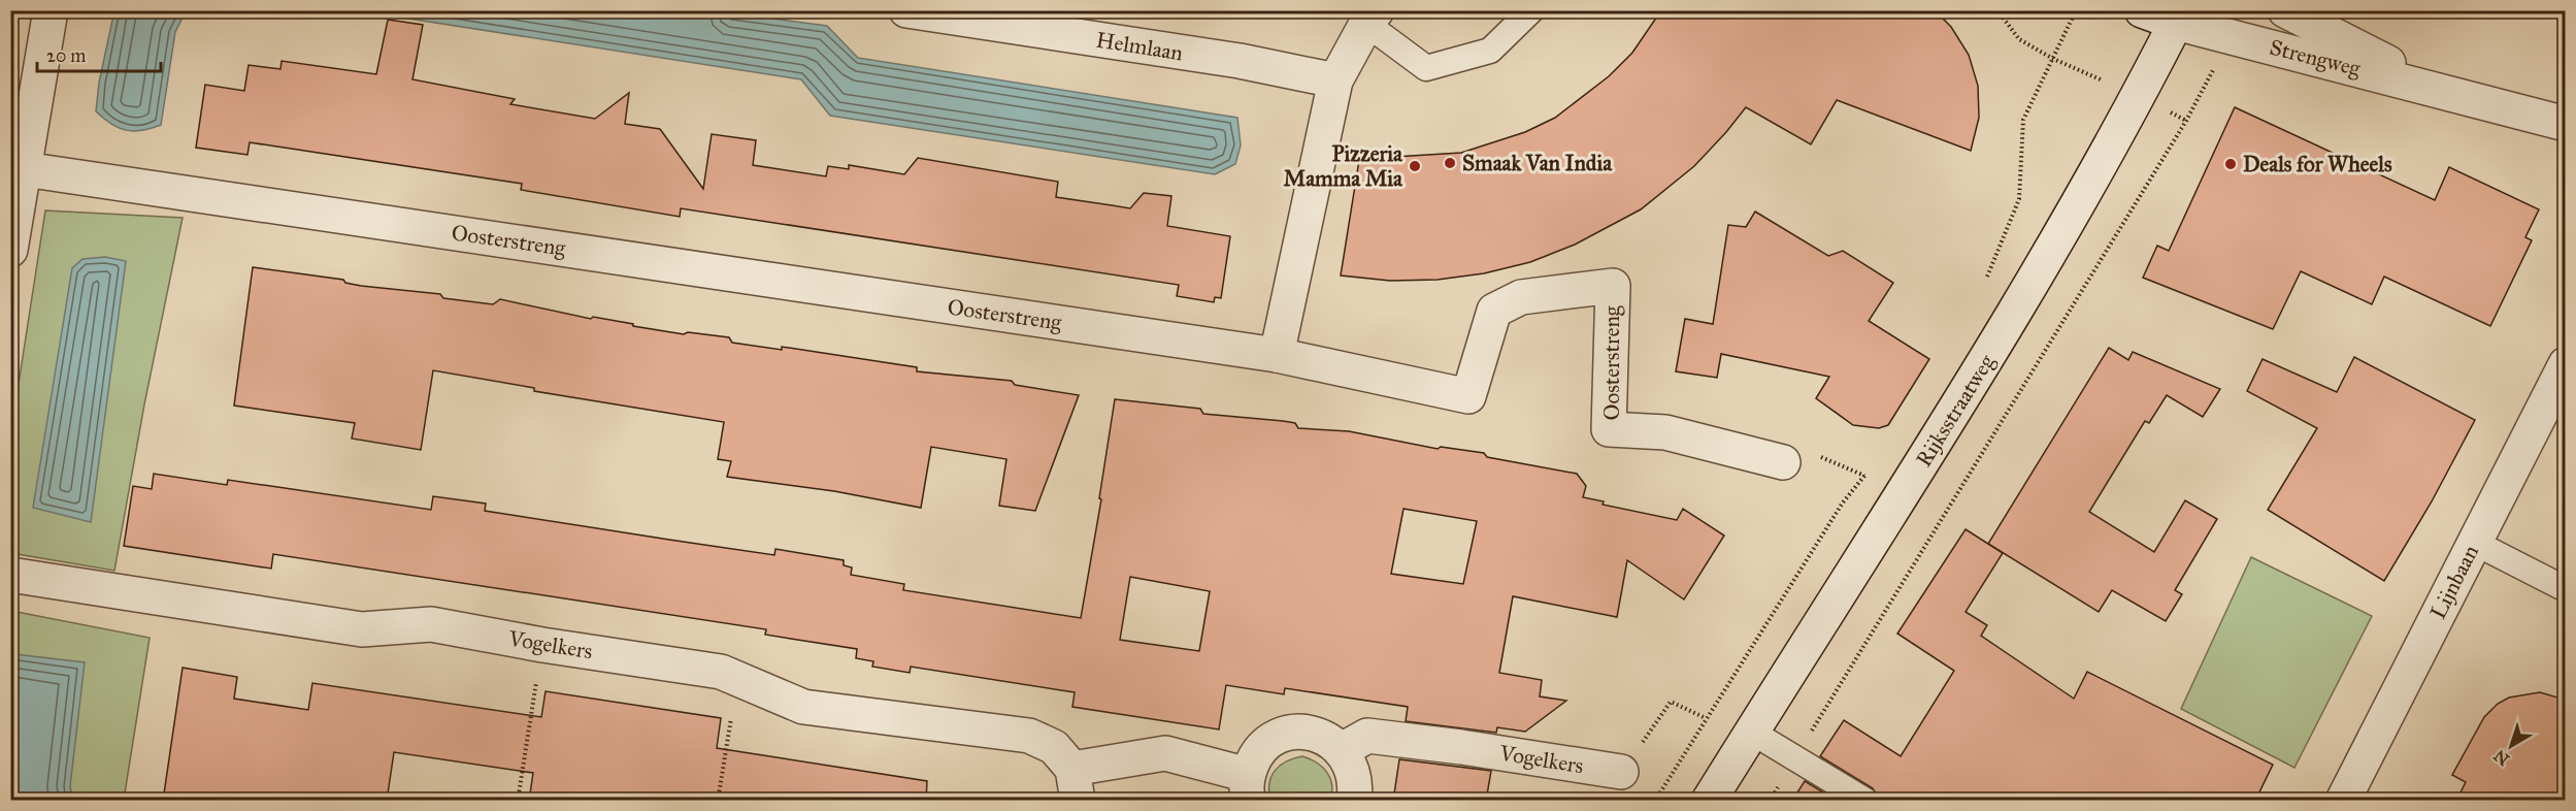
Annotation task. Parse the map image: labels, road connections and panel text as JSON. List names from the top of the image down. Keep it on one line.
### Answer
{"streets":{"street":["Helmlaan","Strengweg","Oosterstreng","Rijksstraatweg","Lijnbaan","Vogelkers"]},"crossings":[["Strengweg","Rijksstraatweg"]],"places":["Smaak Van India","Deals for Wheels","Pizzeria Mamma Mia"],"scale_bar":"20 m","north":"bottom left"}
